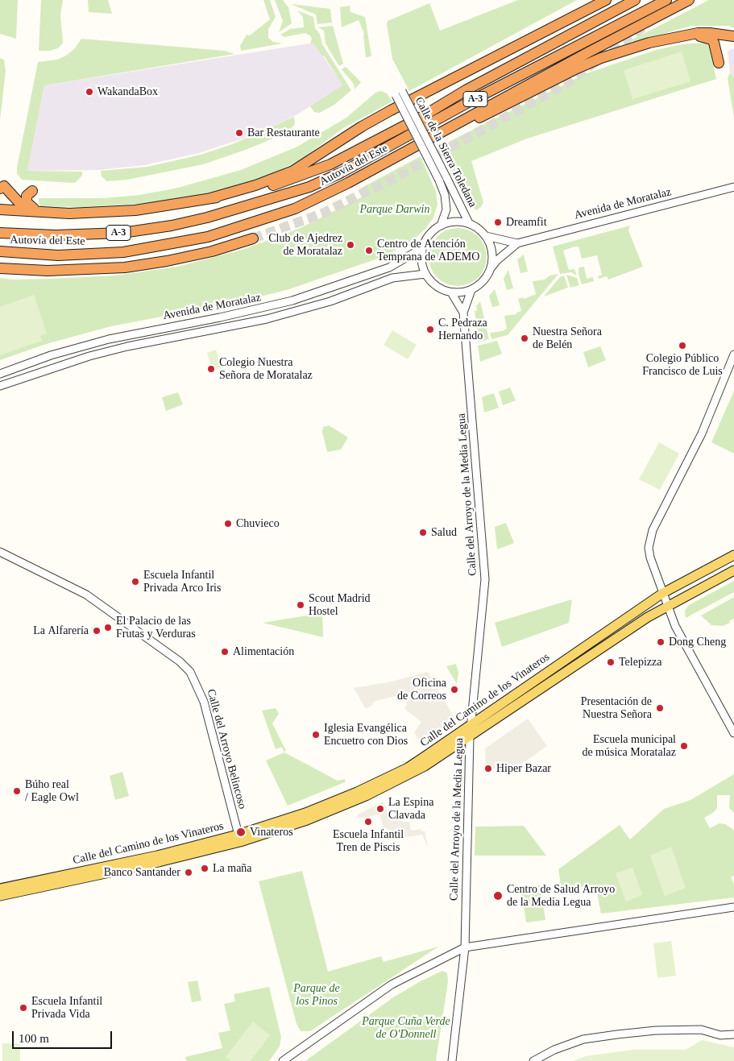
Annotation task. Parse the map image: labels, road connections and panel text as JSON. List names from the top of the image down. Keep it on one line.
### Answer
{"streets":{"highway":["A-3","Autovía del Este"],"main road":["Calle del Camino de los Vinateros"],"street":["Calle de la Sierra Toledana","Avenida de Moratalaz","Calle del Arroyo de la Media Legua","Calle del Arroyo Belincoso"]},"crossings":[["Calle de la Sierra Toledana","Avenida de Moratalaz"],["Calle de la Sierra Toledana","Calle del Arroyo de la Media Legua"],["Avenida de Moratalaz","Calle del Arroyo de la Media Legua"],["Calle del Arroyo de la Media Legua","Calle del Camino de los Vinateros"],["Calle del Camino de los Vinateros","Calle del Arroyo Belincoso"]],"parks":["Parque Darwin","Parque de los Pinos","Parque Cuña Verde de O'Donnell"],"places":["WakandaBox","Bar Restaurante","Dreamfit","Club de Ajedrez de Moratalaz","Centro de Atención Temprana de ADEMO","C. Pedraza Hernando","Nuestra Señora de Belén","Colegio Público Francisco de Luis","Colegio Nuestra Señora de Moratalaz","Chuvieco","Salud","Escuela Infantil Privada Arco Iris","Scout Madrid Hostel","El Palacio de las Frutas y Verduras","La Alfarería","Dong Cheng","Alimentación","Telepizza","Oficina de Correos","Presentación de Nuestra Señora","Iglesia Evangélica Encuetro con Dios","Escuela municipal de música Moratalaz","Hiper Bazar","Búho real / Eagle Owl","La Espina Clavada","Escuela Infantil Tren de Piscis","Vinateros","La maña","Banco Santander","Centro de Salud Arroyo de la Media Legua","Escuela Infantil Privada Vida"],"scale_bar":"100 m"}
